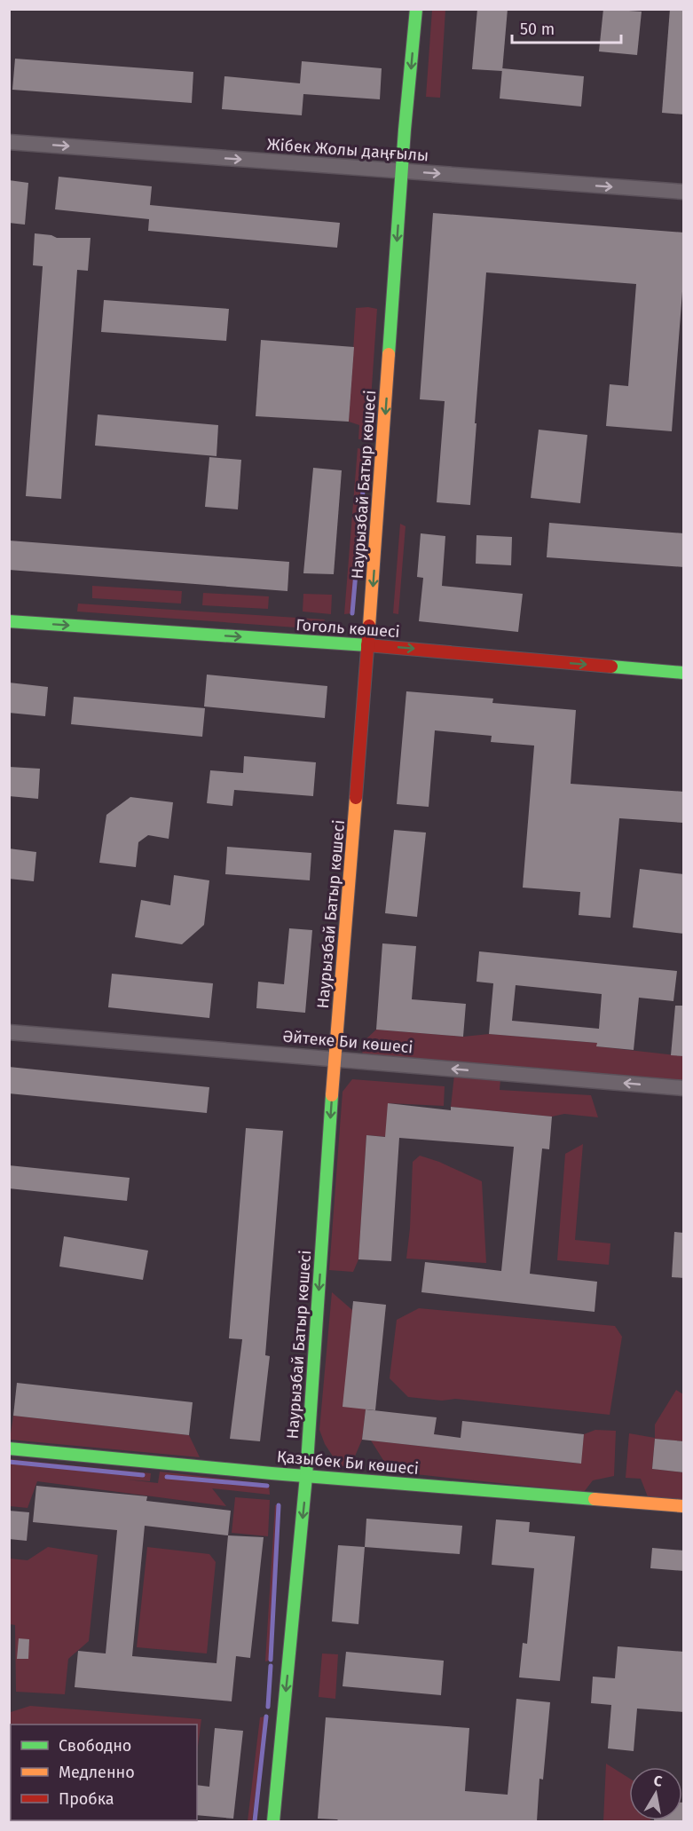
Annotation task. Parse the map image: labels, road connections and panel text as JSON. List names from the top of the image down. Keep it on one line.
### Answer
{"streets":{"main road":["Наурызбай Батыр көшесі","Гоголь көшесі","Қазыбек Би көшесі"],"street":["Жібек Жолы даңғылы","Әйтеке Би көшесі"]},"crossings":[["Жібек Жолы даңғылы","Наурызбай Батыр көшесі"],["Наурызбай Батыр көшесі","Гоголь көшесі"],["Наурызбай Батыр көшесі","Әйтеке Би көшесі"],["Наурызбай Батыр көшесі","Қазыбек Би көшесі"]],"one_way":["Жібек Жолы даңғылы","Наурызбай Батыр көшесі","Гоголь көшесі","Әйтеке Би көшесі"],"legend":["Свободно","Медленно","Пробка"],"scale_bar":"50 m","north":"top"}
